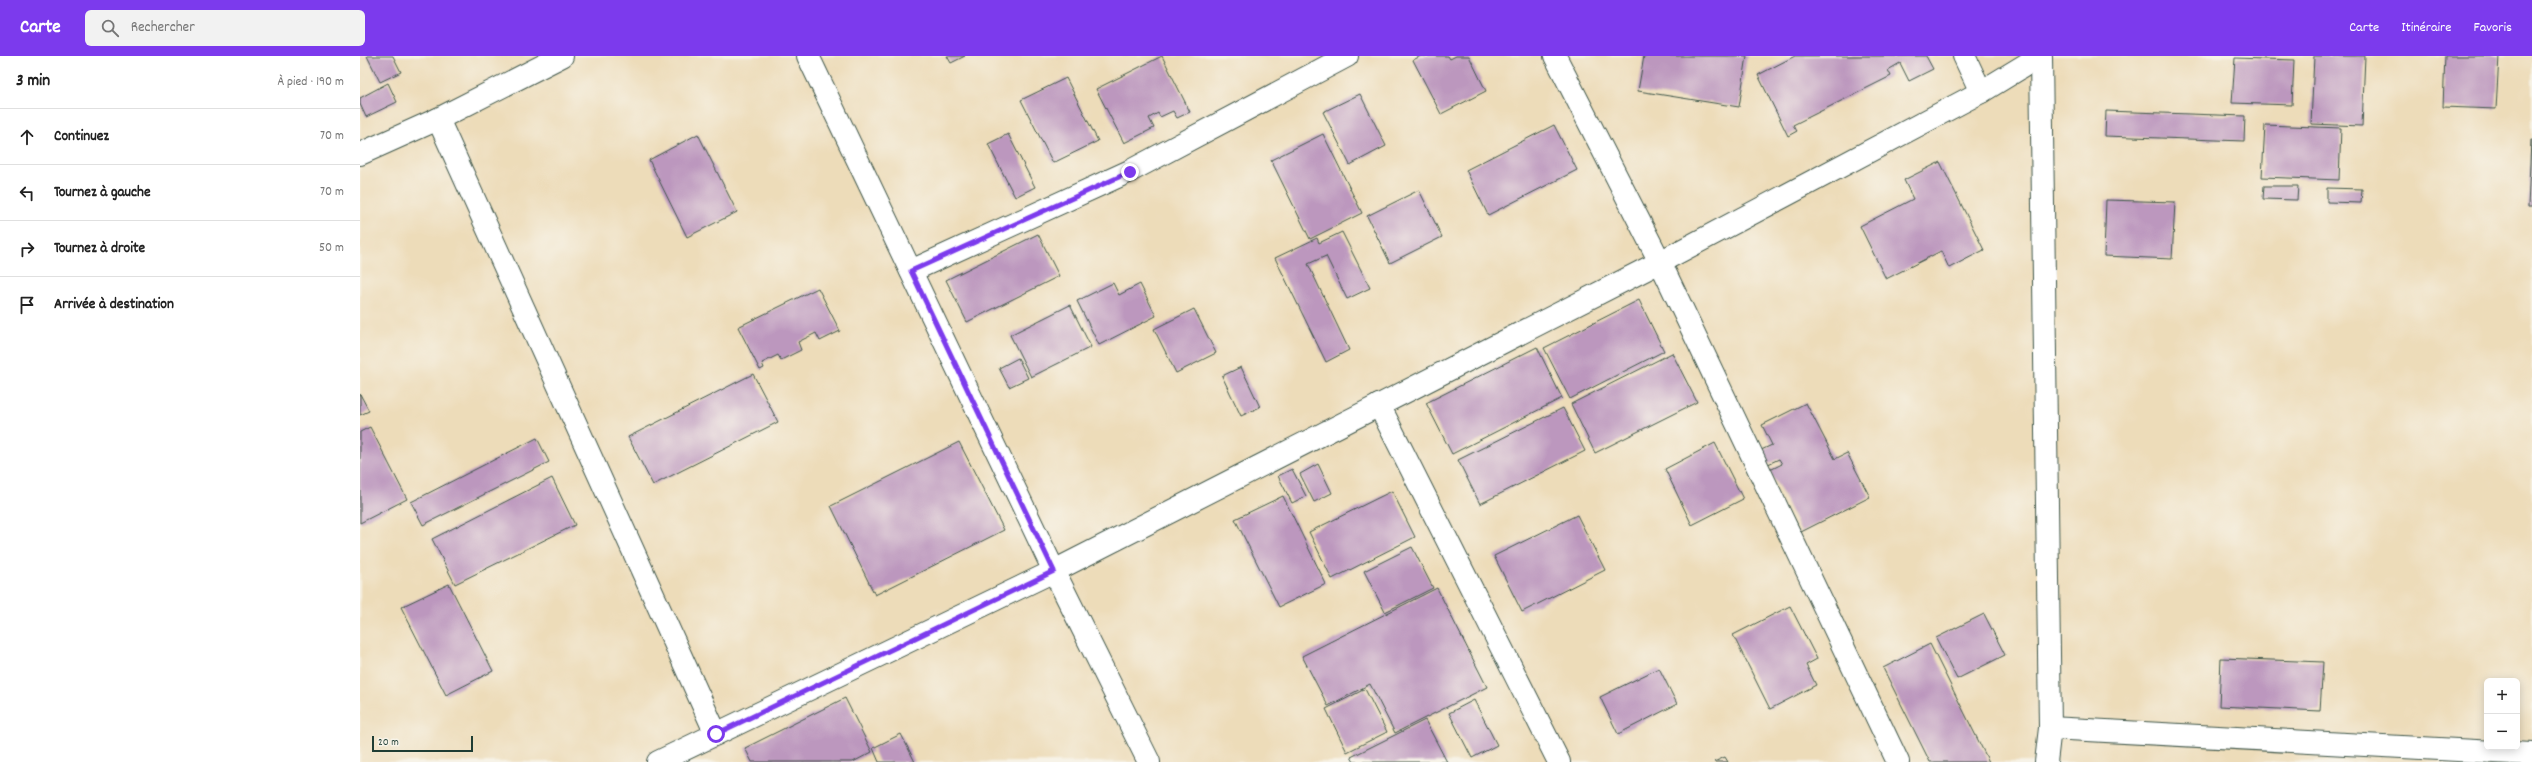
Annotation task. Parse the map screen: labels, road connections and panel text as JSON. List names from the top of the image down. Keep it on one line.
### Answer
{"scale_bar":"20 m","page":{"header":"Carte","search":"Rechercher","nav":["Carte","Itinéraire","Favoris"],"heading":["3 min","À pied · 190 m"],"list":[["Continuez","70 m"],["Tournez à gauche","70 m"],["Tournez à droite","50 m"],"Arrivée à destination"],"map_buttons":["+","−"],"scale":"20 m"}}
